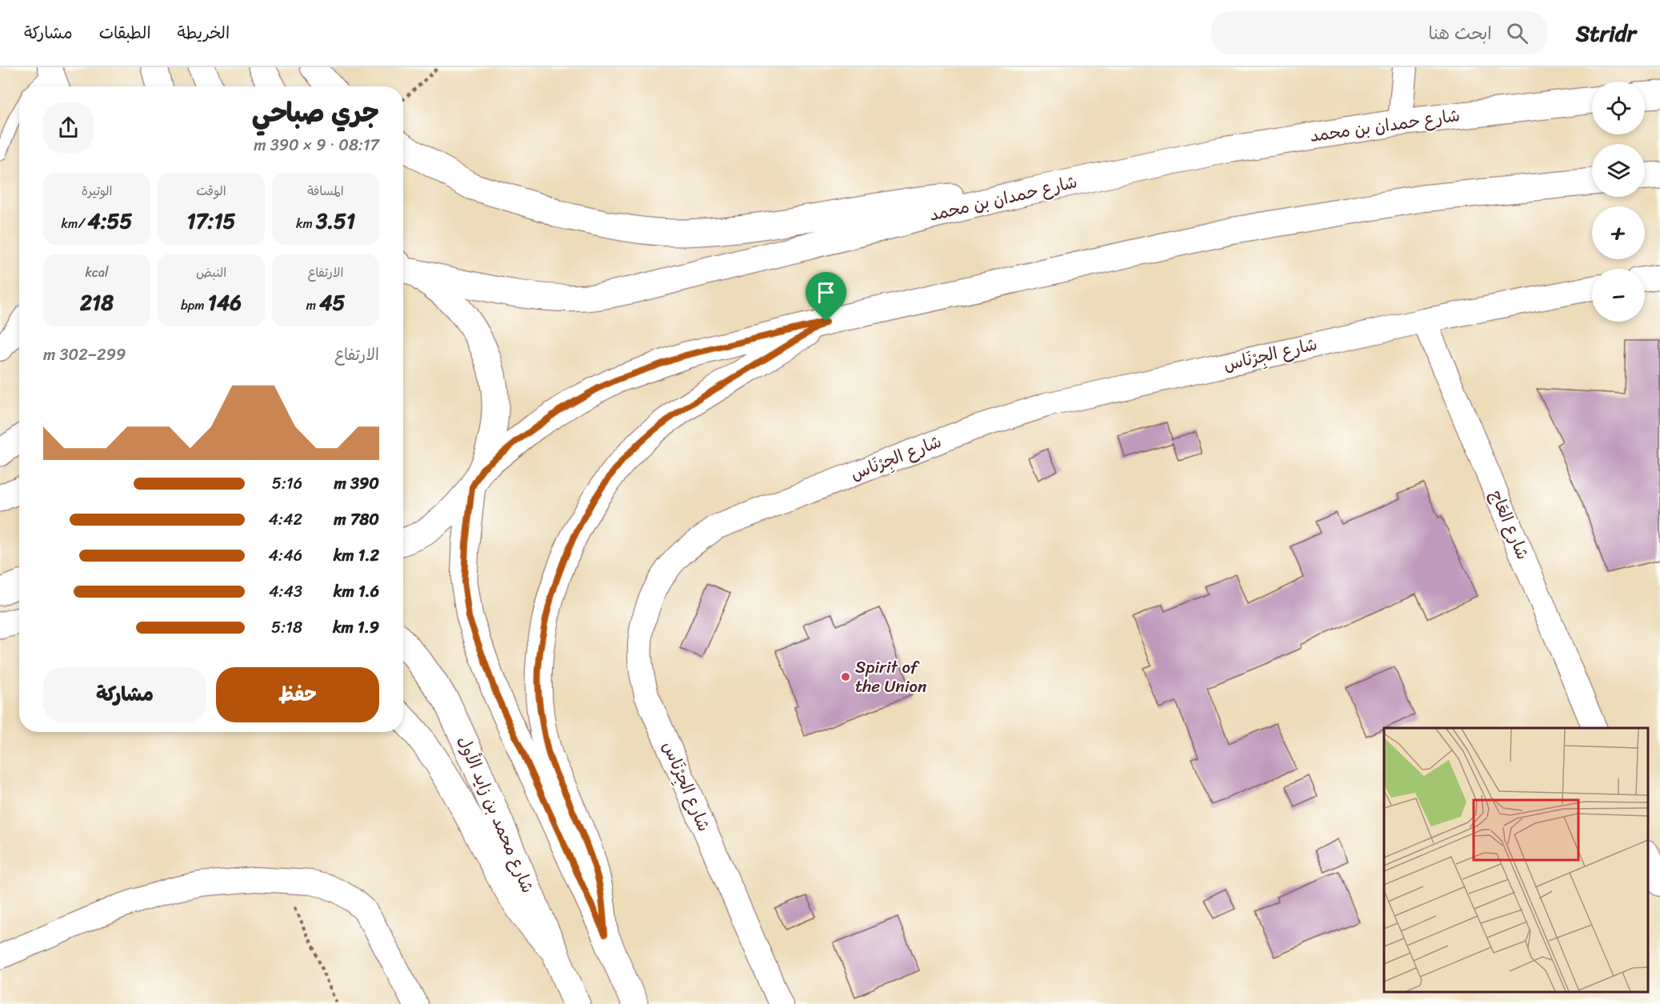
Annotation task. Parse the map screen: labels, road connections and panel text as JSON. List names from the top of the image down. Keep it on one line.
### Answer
{"streets":{"main road":["شارع حمدان بن محمد","شارع محمد بن زايد الأول"],"street":["شارع الجِرْنَاس","شارع العَاج"]},"crossings":[["شارع الجِرْنَاس","شارع العَاج"]],"places":["Spirit of the Union"],"page":{"header":"Stridr","search":"ابحث هنا","nav":["الخريطة","الطبقات","مشاركة"],"map_buttons":["+","−"],"heading":["جري صباحي","08:17 · 9 × 390 m"],"stats":[["المسافة","3.51 km"],["الوقت","17:15"],["الوتيرة","4:55 /km"],["الارتفاع","45 m"],["النبض","146 bpm"],["kcal","218"]],"chart":["الارتفاع","299–302 m"],"list":[{"name":"390 m","note":"5:16"},{"name":"780 m","note":"4:42"},{"name":"1.2 km","note":"4:46"},{"name":"1.6 km","note":"4:43"},{"name":"1.9 km","note":"5:18"}],"buttons":["حفظ","مشاركة"]}}
